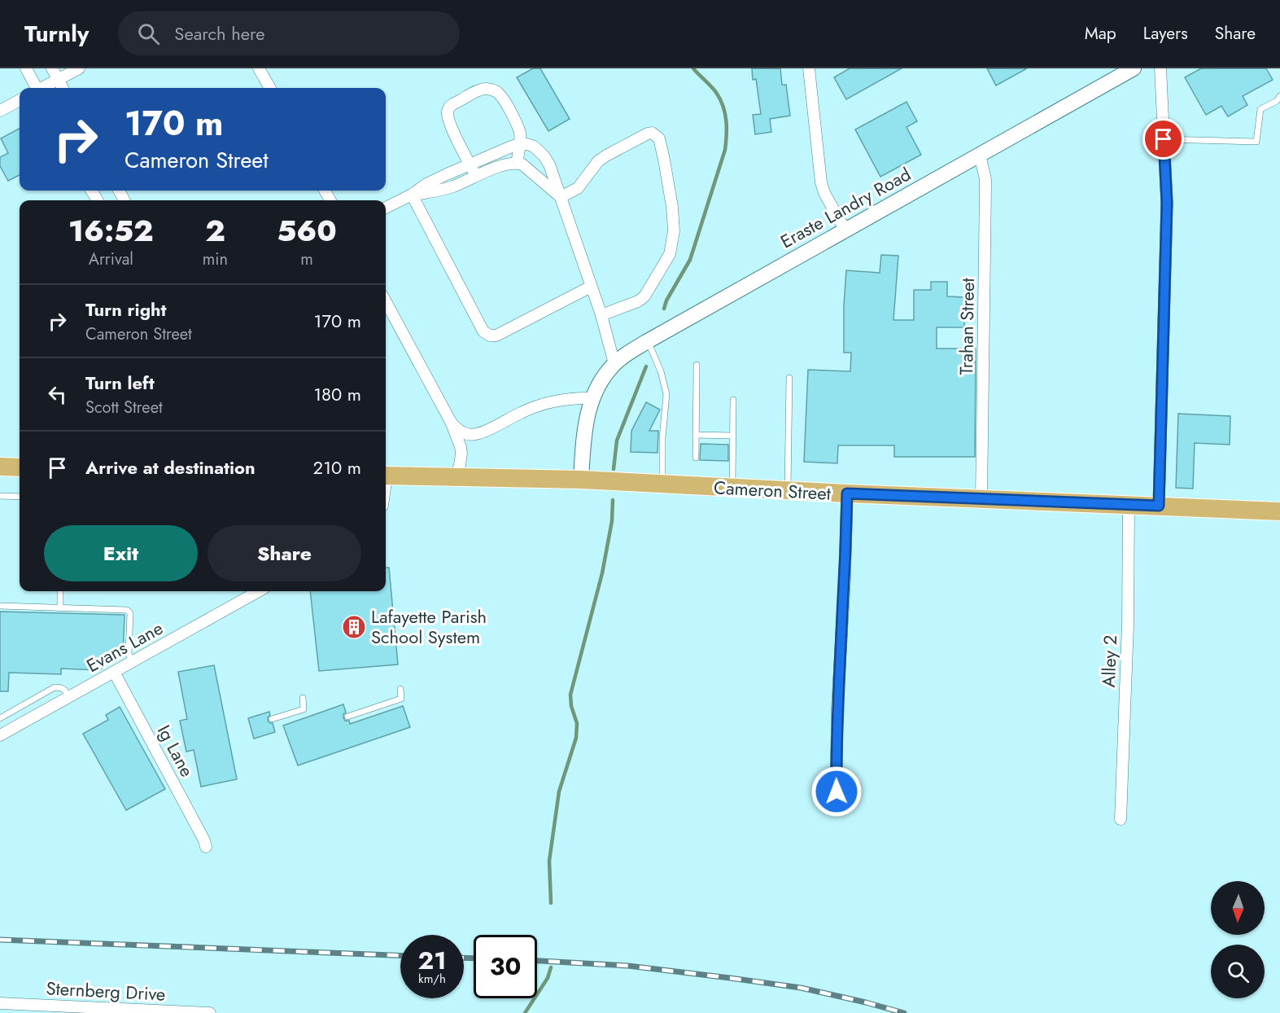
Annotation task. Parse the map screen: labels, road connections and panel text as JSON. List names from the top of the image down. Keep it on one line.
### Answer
{"streets":{"main road":["Cameron Street"],"street":["Eraste Landry Road","Trahan Street","Evans Lane","Alley 2","Ig Lane","Sternberg Drive"]},"crossings":[["Eraste Landry Road","Trahan Street"],["Eraste Landry Road","Cameron Street"],["Trahan Street","Cameron Street"],["Cameron Street","Alley 2"],["Evans Lane","Ig Lane"]],"places":{"building":["Lafayette Parish School System"]},"north":"bottom","page":{"header":"Turnly","search":"Search here","nav":["Map","Layers","Share"],"turn":["170 m","Cameron Street"],"eta":["16:52","Arrival","2","min","560","m"],"list":[{"name":"Turn right","note":"Cameron Street","value":"170 m"},{"name":"Turn left","note":"Scott Street","value":"180 m"},{"name":"Arrive at destination","value":"210 m"}],"buttons":["Exit","Share"],"speed":"21 km/h","limit":"30"}}
